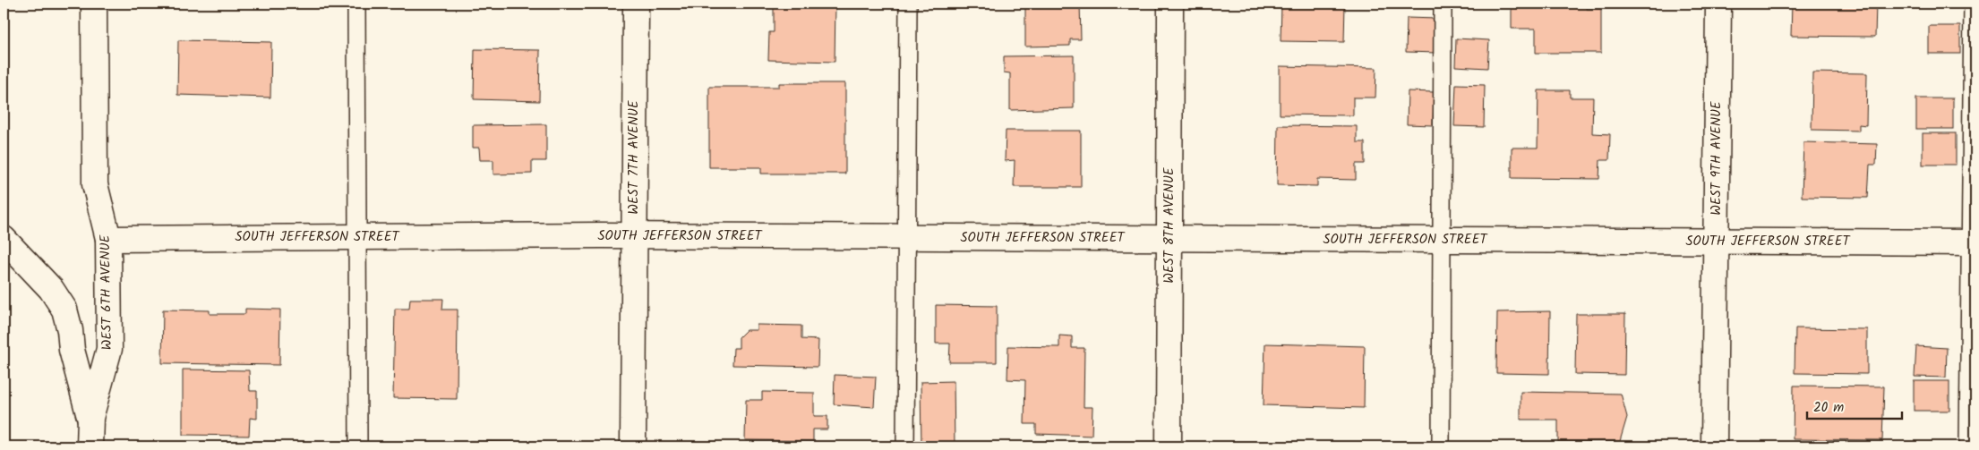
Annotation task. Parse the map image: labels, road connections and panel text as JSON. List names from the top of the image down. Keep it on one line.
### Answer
{"streets":{"street":["WEST 7TH AVENUE","WEST 9TH AVENUE","WEST 8TH AVENUE","SOUTH JEFFERSON STREET","WEST 6TH AVENUE"]},"crossings":[["WEST 7TH AVENUE","SOUTH JEFFERSON STREET"],["WEST 9TH AVENUE","SOUTH JEFFERSON STREET"],["WEST 8TH AVENUE","SOUTH JEFFERSON STREET"],["SOUTH JEFFERSON STREET","WEST 6TH AVENUE"]],"scale_bar":"20 m"}
